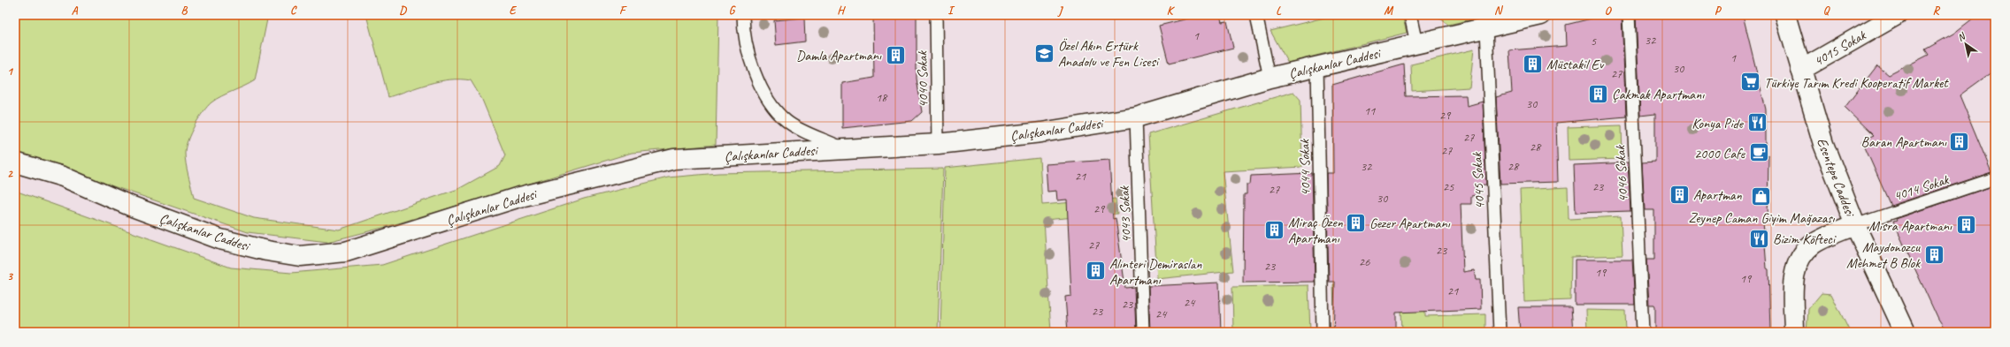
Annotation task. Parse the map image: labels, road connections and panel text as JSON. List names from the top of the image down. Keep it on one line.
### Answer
{"streets":{"street":["4015 Sokak","Çalışkanlar Caddesi","Esentepe Caddesi"],"lane":["4040 Sokak","4044 Sokak","4046 Sokak","4045 Sokak","4014 Sokak","4043 Sokak"]},"crossings":[["4015 Sokak","Esentepe Caddesi"],["Çalışkanlar Caddesi","4040 Sokak"],["Çalışkanlar Caddesi","4044 Sokak"],["Çalışkanlar Caddesi","4045 Sokak"],["Çalışkanlar Caddesi","4043 Sokak"],["Esentepe Caddesi","4014 Sokak"]],"places":{"school or university":["Özel Akın Ertürk Anadolu ve Fen Lisesi"],"building":["Damla Apartmanı","Müstakil Ev","Çakmak Apartmanı","Baran Apartmanı","Apartman","Gezer Apartmanı","Mısra Apartmanı","Miraç Özen Apartmanı","Maydonozcu Mehmet B Blok","Alınteri Demiraslan Apartmanı"],"supermarket":["Türkiye Tarım Kredi Kooperatif Market"],"restaurant":["Konya Pide","Bizim Köfteci"],"cafe":["2000 Cafe"],"shop":["Zeynep Caman Giyim Mağazası"]},"house_numbers":["1","32","5","1","30","27","18","30","11","29","27","28","27","32","28","21","25","23","27","30","29","27","23","26","23","19","19","21","24","23","23","24"],"north":"top left","grid":{"columns":["A","B","C","D","E","F","G","H","I","J","K","L","M","N","O","P","Q","R"],"rows":["1","2","3"]}}
